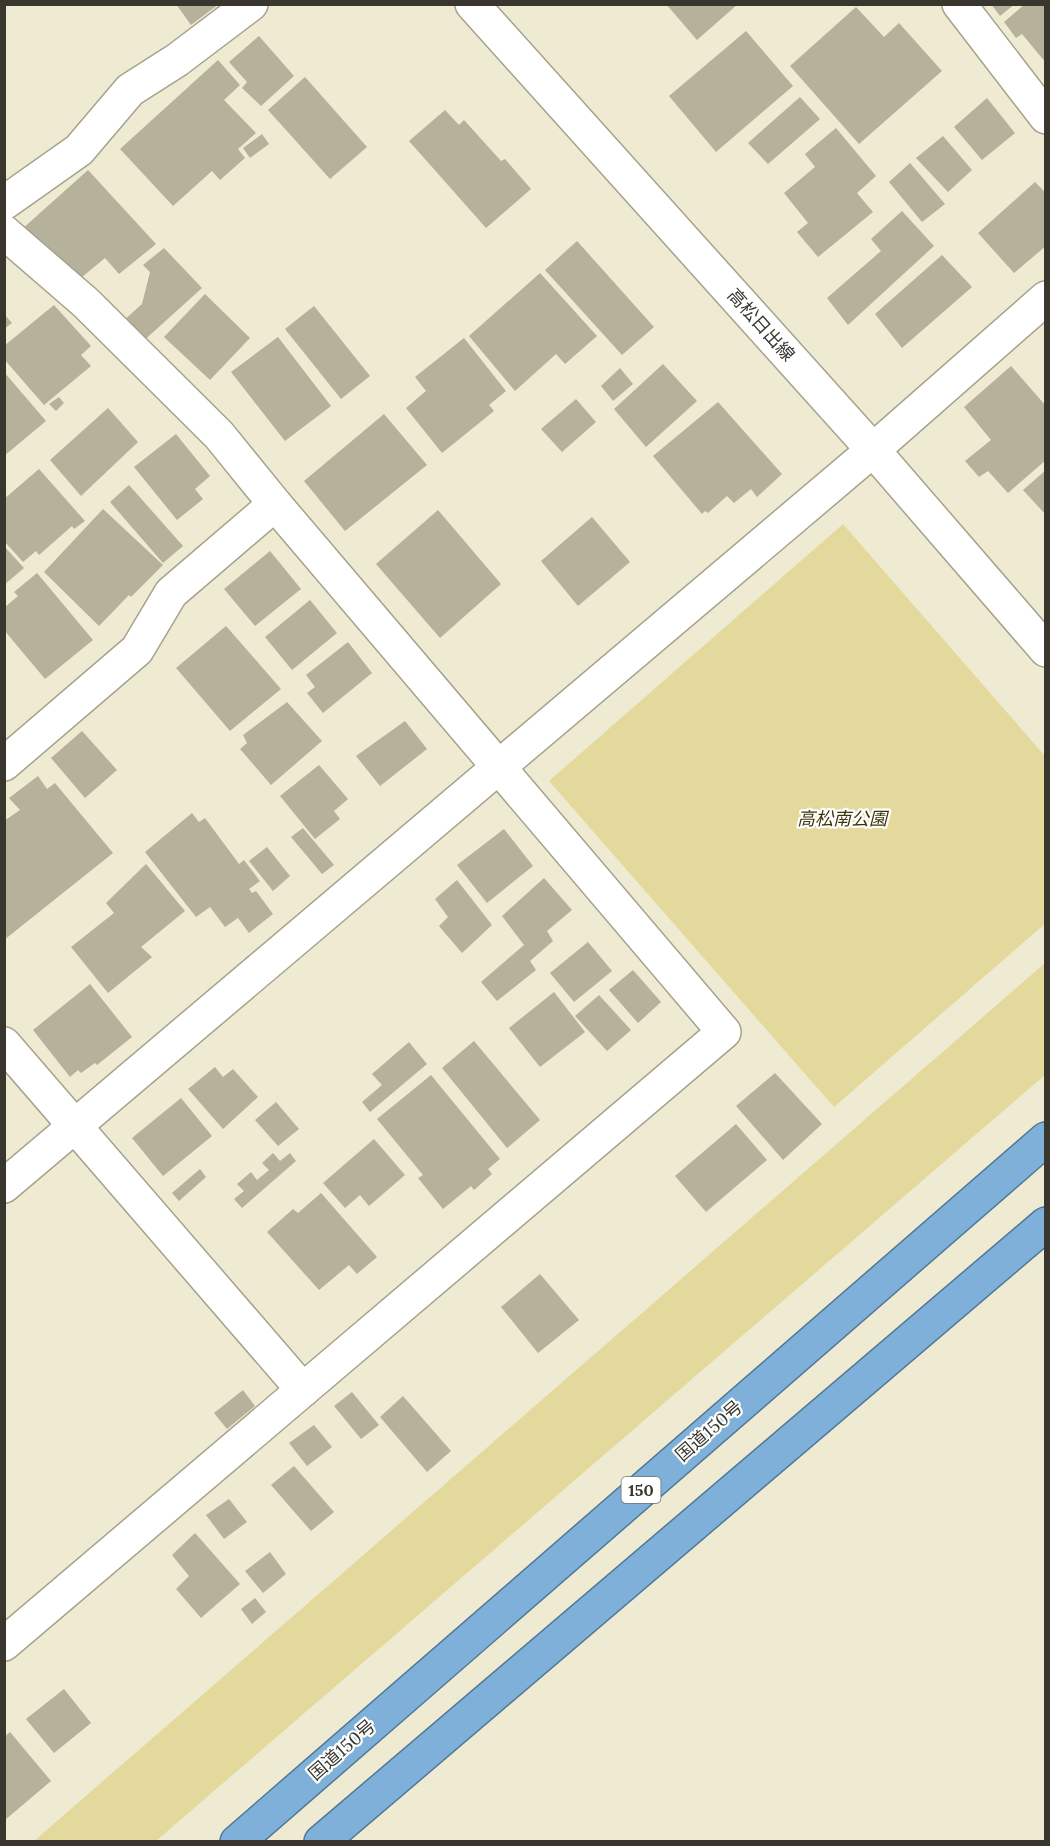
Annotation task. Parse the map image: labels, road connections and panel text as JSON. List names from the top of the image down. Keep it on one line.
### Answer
{"streets":{"highway":["国道150号","150"],"street":["高松日出線"]},"parks":["高松南公園"]}
